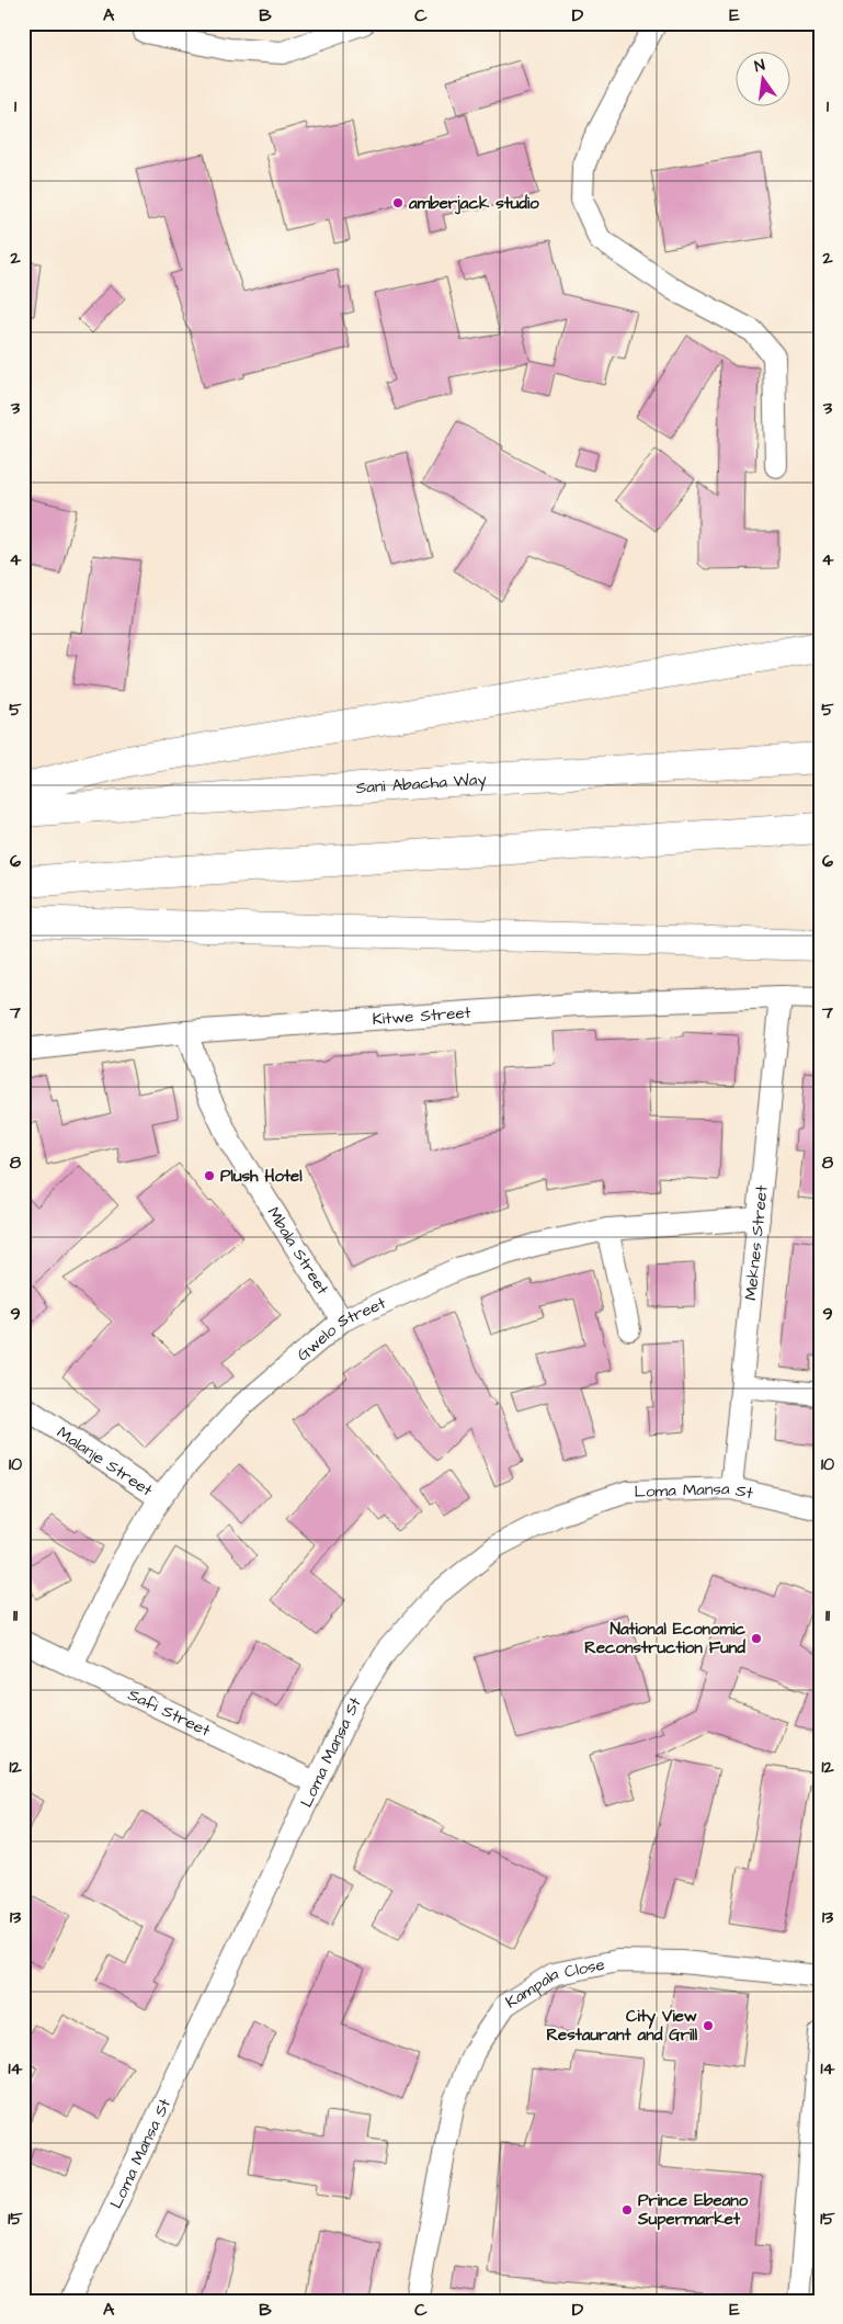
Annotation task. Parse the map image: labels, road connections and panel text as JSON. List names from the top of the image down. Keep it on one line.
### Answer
{"streets":{"highway":["Sani Abacha Way"],"street":["Kitwe Street","Meknes Street","Mbala Street","Gwelo Street","Malanje Street","Loma Mansa St","Safi Street","Kampala Close"]},"crossings":[["Kitwe Street","Meknes Street"],["Kitwe Street","Mbala Street"],["Meknes Street","Gwelo Street"],["Meknes Street","Loma Mansa St"],["Mbala Street","Gwelo Street"],["Gwelo Street","Malanje Street"],["Gwelo Street","Safi Street"],["Loma Mansa St","Safi Street"]],"places":["amberjack studio","Plush Hotel","National Economic Reconstruction Fund","City View Restaurant and Grill","Prince Ebeano Supermarket"],"north":"top","grid":{"columns":["A","B","C","D","E"],"rows":["1","2","3","4","5","6","7","8","9","10","11","12","13","14","15"]}}
